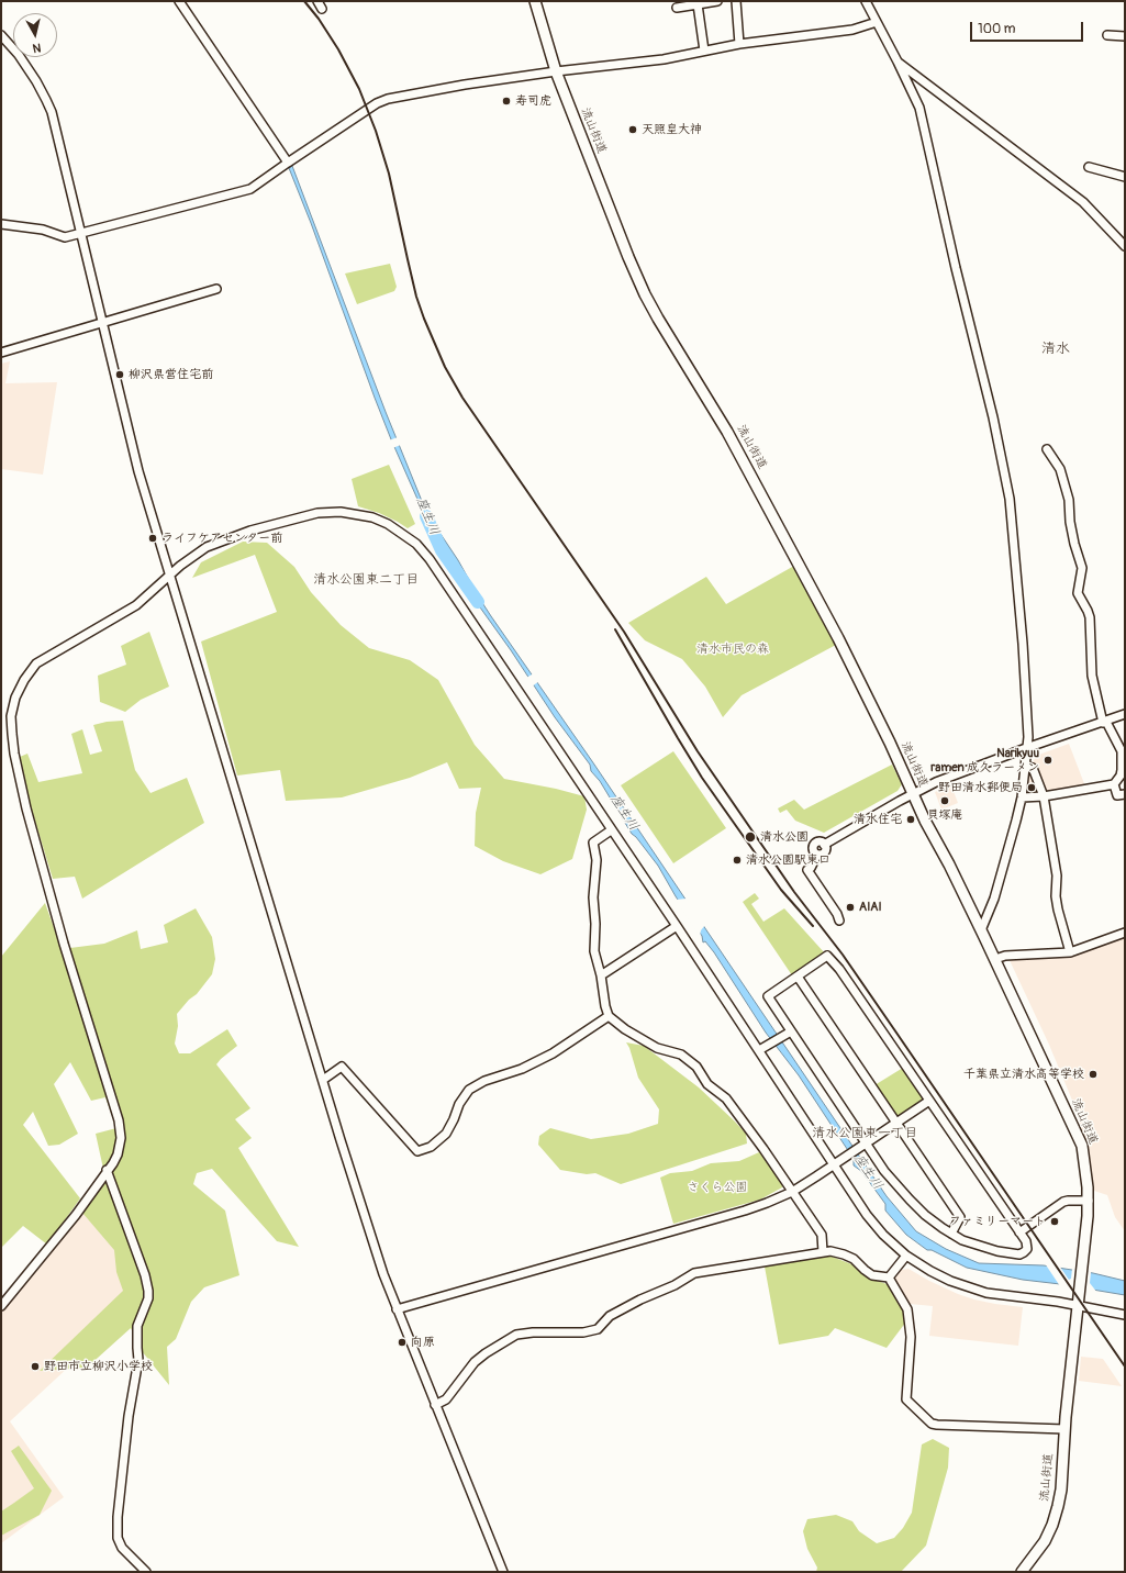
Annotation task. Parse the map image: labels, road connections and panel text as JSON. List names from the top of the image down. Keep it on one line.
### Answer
{"streets":{"main road":["流山街道"]},"districts":["清水","清水公園東二丁目","清水公園東一丁目"],"water":["座生川"],"parks":["清水市民の森","さくら公園"],"places":["寿司虎","天照皇大神","柳沢県営住宅前","ライフケアセンター前","Narikyuu ramen 成久ラーメン","野田清水郵便局","貝塚庵","清水住宅","清水公園","清水公園駅東口","AIAI","千葉県立清水高等学校","ファミリーマート","向原","野田市立柳沢小学校"],"scale_bar":"100 m","north":"bottom"}
